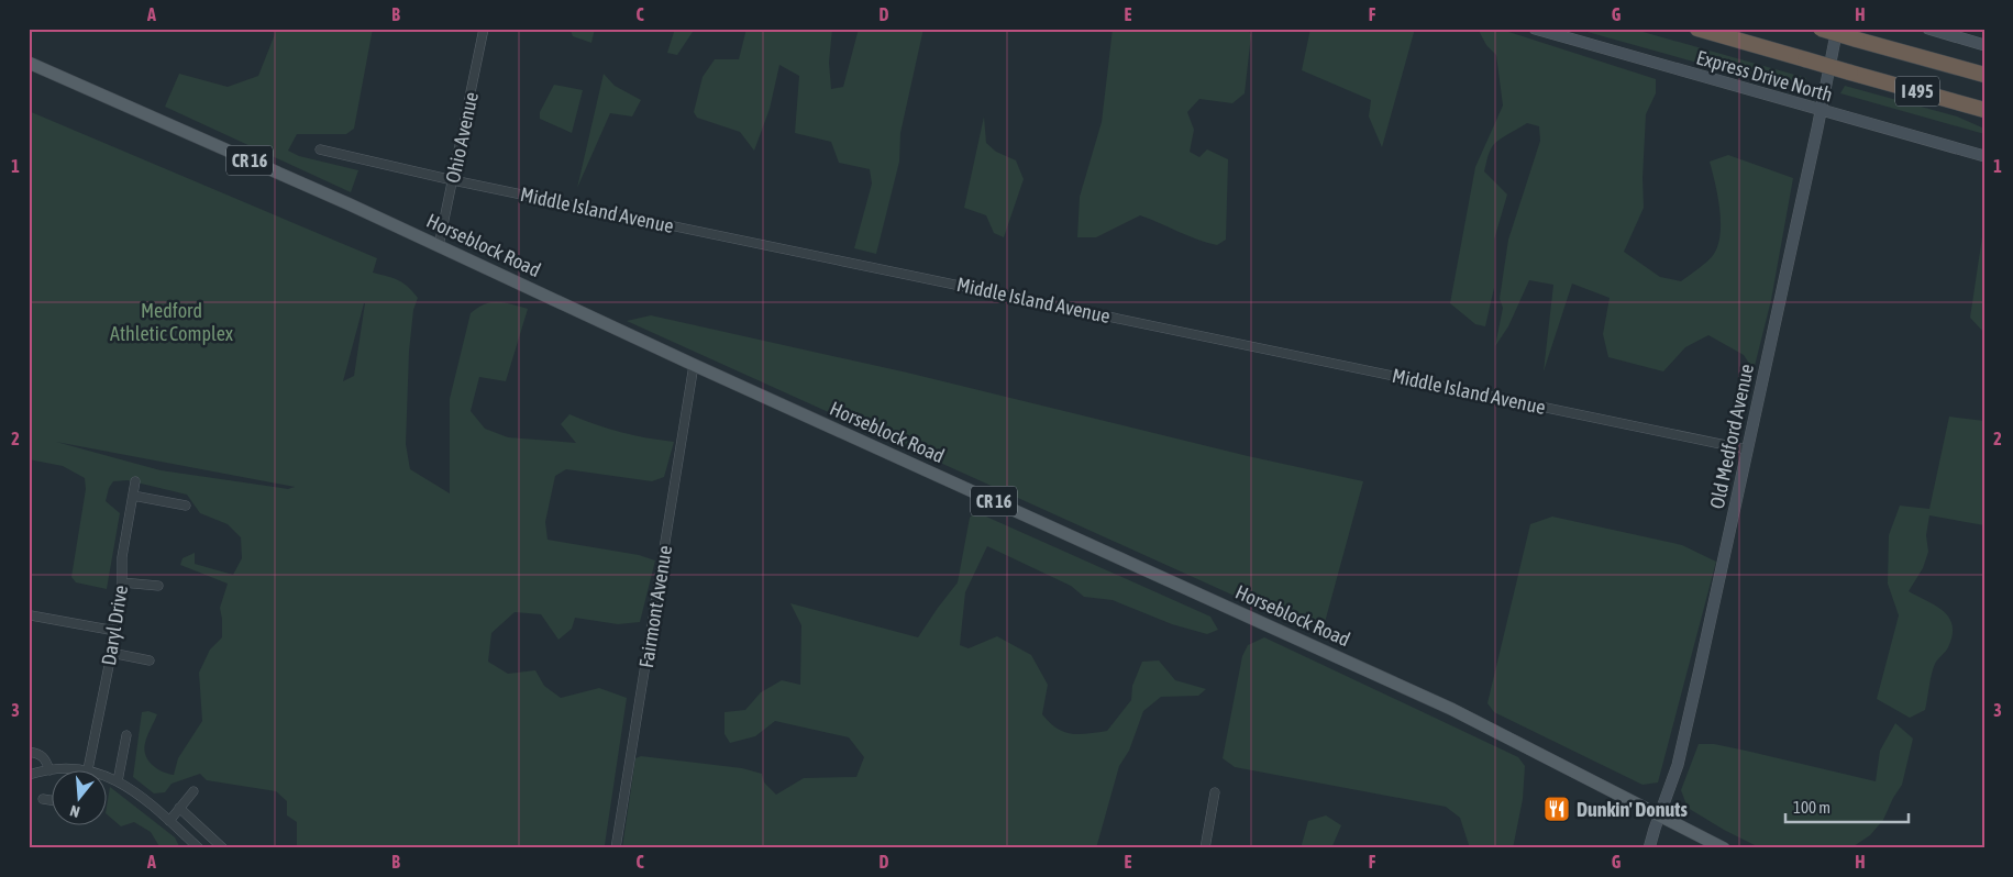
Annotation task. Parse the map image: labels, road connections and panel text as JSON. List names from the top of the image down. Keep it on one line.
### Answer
{"streets":{"highway":["I 495"],"main road":["CR 16","Horseblock Road"],"street":["Express Drive North","Ohio Avenue","Middle Island Avenue","Old Medford Avenue","Fairmont Avenue","Daryl Drive"]},"crossings":[["Express Drive North","Old Medford Avenue"],["Ohio Avenue","Middle Island Avenue"],["Ohio Avenue","Horseblock Road"],["Middle Island Avenue","Old Medford Avenue"],["Horseblock Road","Old Medford Avenue"],["Horseblock Road","Fairmont Avenue"]],"parks":["Medford Athletic Complex"],"places":{"restaurant":["Dunkin' Donuts"]},"scale_bar":"100 m","north":"bottom","grid":{"columns":["A","B","C","D","E","F","G","H"],"rows":["1","2","3"]}}
